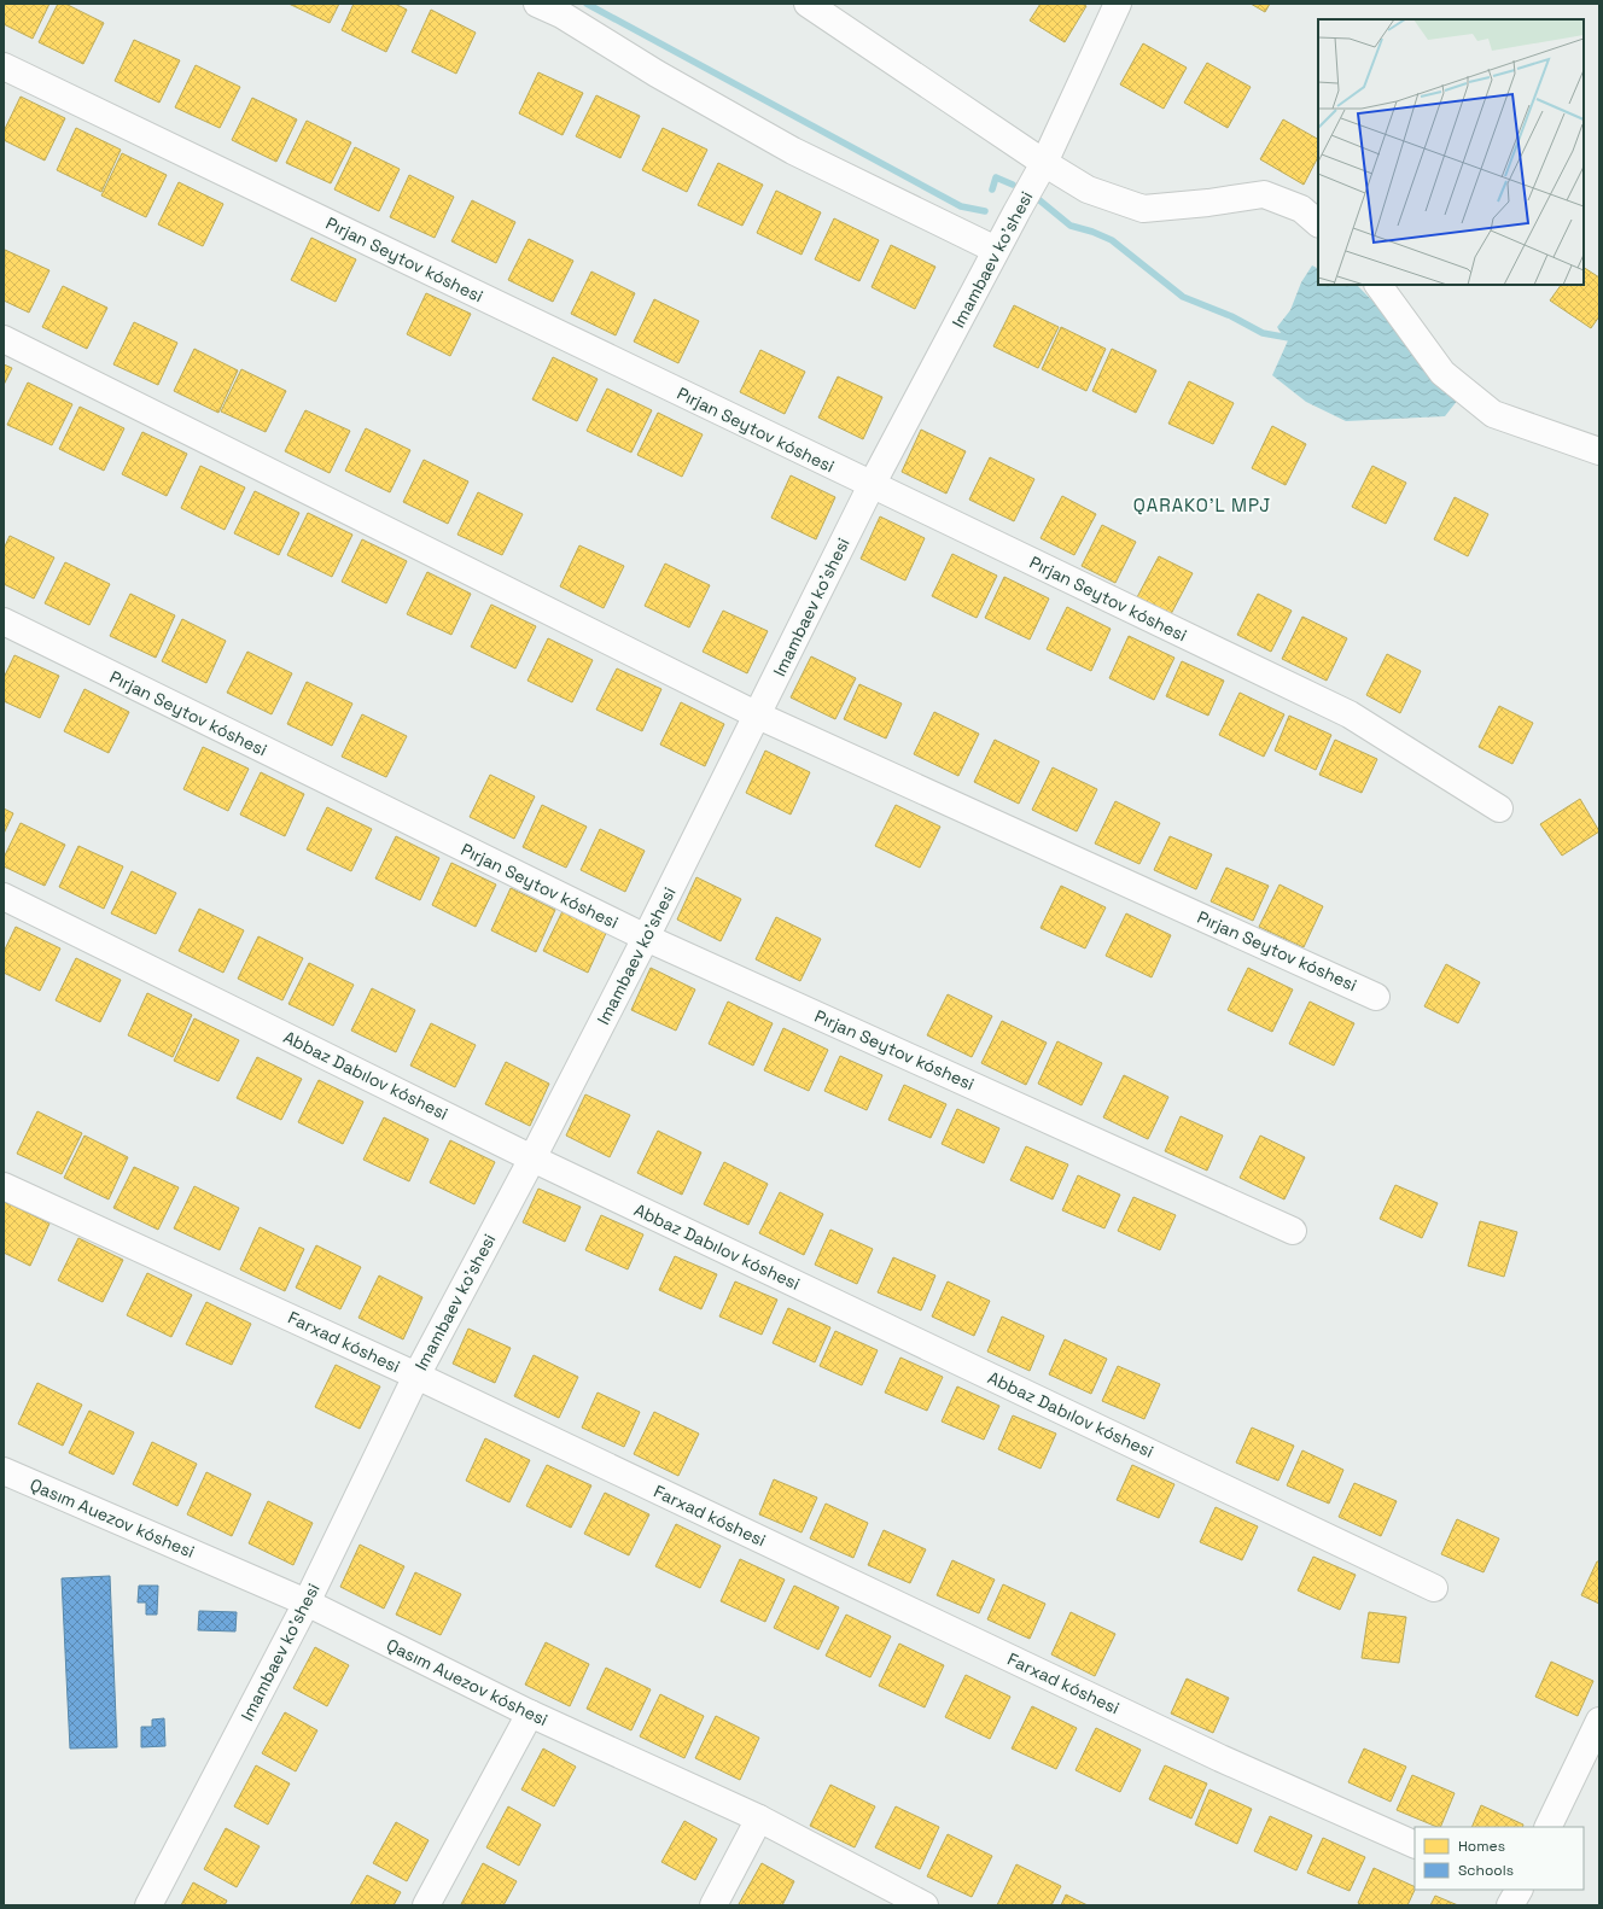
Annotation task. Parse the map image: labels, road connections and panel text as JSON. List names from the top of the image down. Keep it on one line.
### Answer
{"streets":{"street":["Pırjan Seytov kóshesi","Imambaev ko'shesi","Abbaz Dabılov kóshesi","Farxad kóshesi","Qasım Auezov kóshesi"]},"crossings":[["Pırjan Seytov kóshesi","Imambaev ko'shesi"],["Imambaev ko'shesi","Abbaz Dabılov kóshesi"],["Imambaev ko'shesi","Farxad kóshesi"],["Imambaev ko'shesi","Qasım Auezov kóshesi"]],"districts":["QARAKO'L MPJ"],"legend":["Homes","Schools"]}
